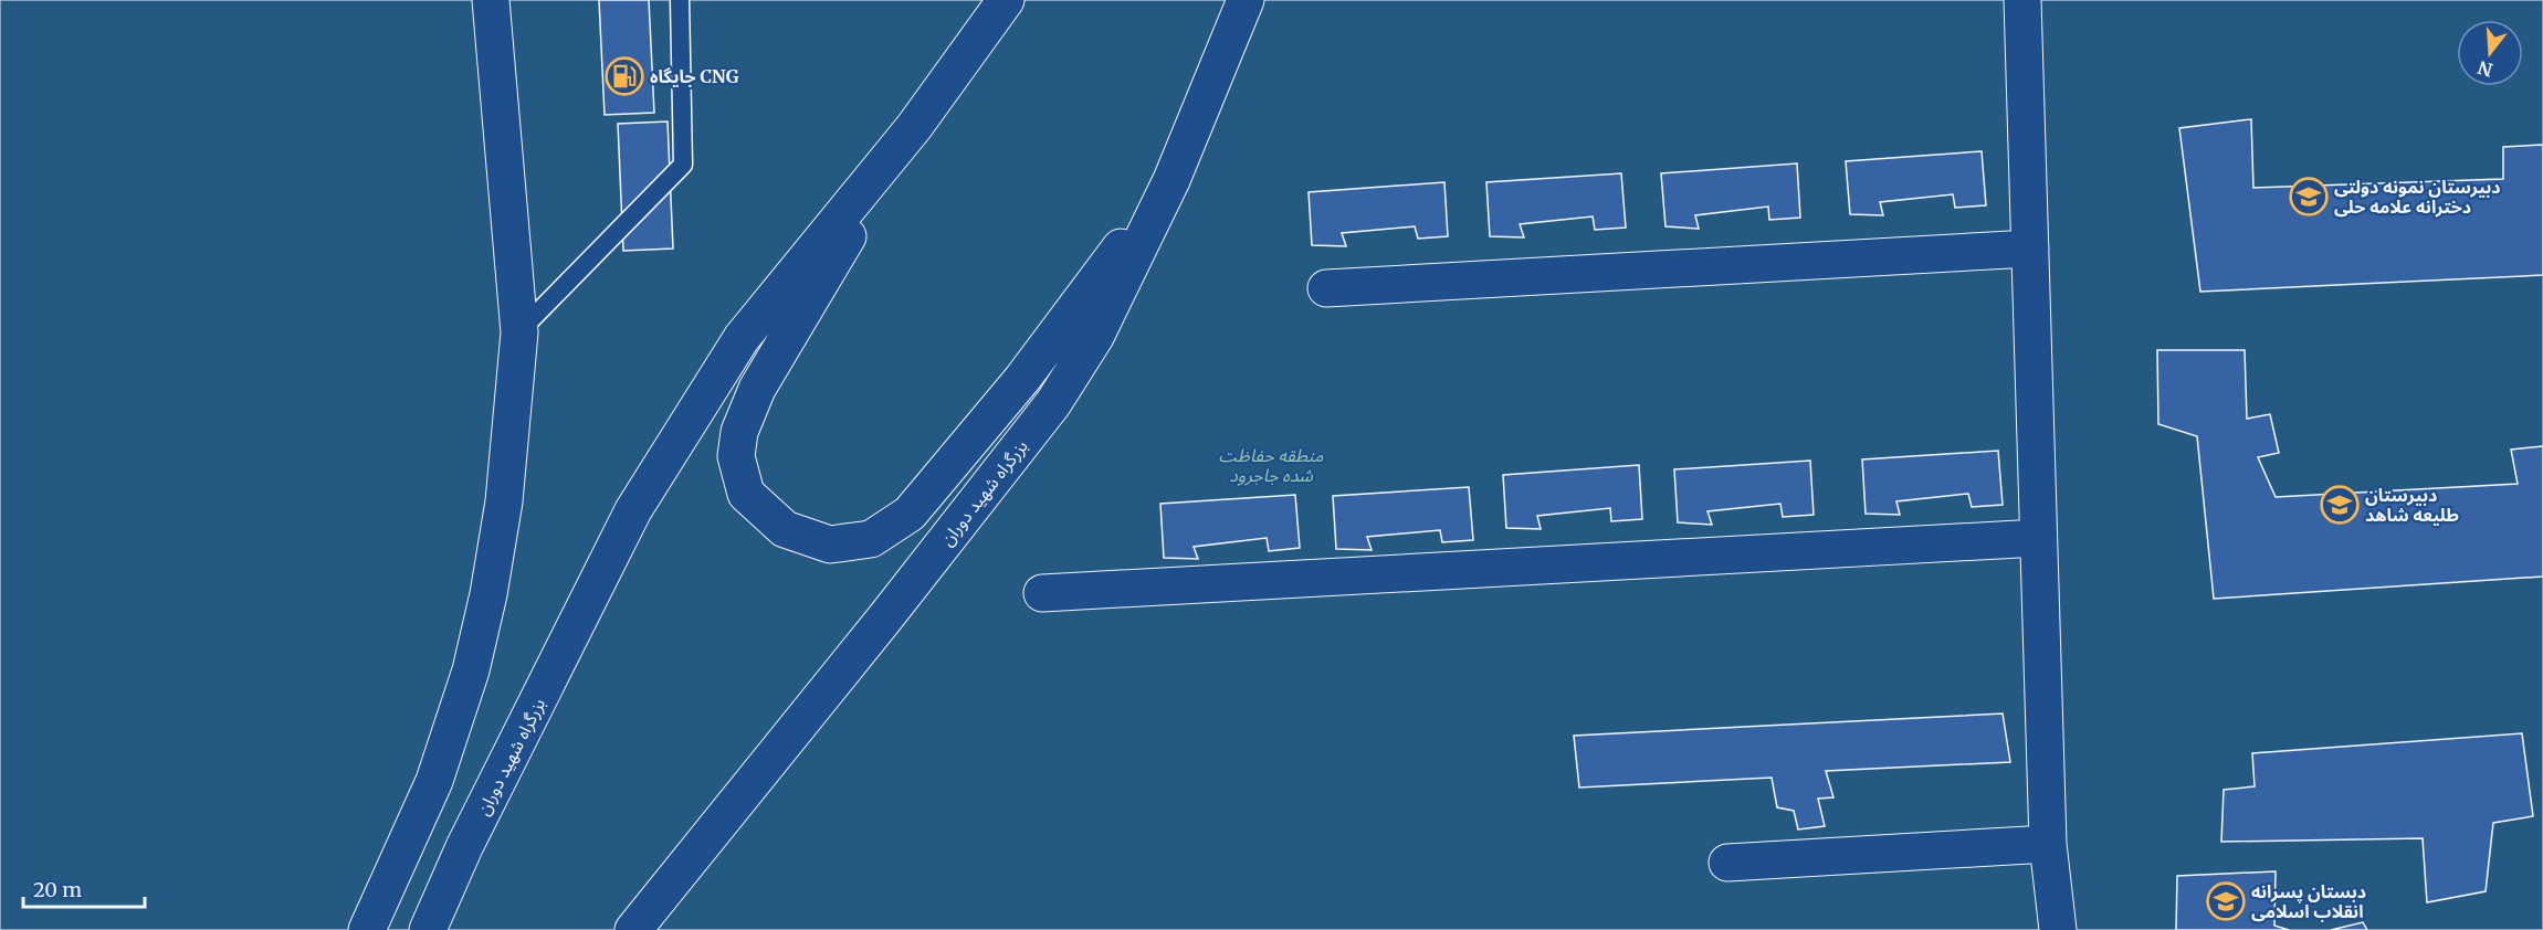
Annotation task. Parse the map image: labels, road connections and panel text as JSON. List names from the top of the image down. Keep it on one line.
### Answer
{"streets":{"main road":["بزرگراه شهید دوران"]},"parks":["منطقه حفاظت شده جاجرود"],"places":{"fuel station":["جایگاه CNG"],"school or university":["دبیرستان نمونه دولتی دخترانه علامه حلی","دبیرستان طلیعه شاهد","دبستان پسرانه انقلاب اسلامی"]},"scale_bar":"20 m","north":"bottom"}
